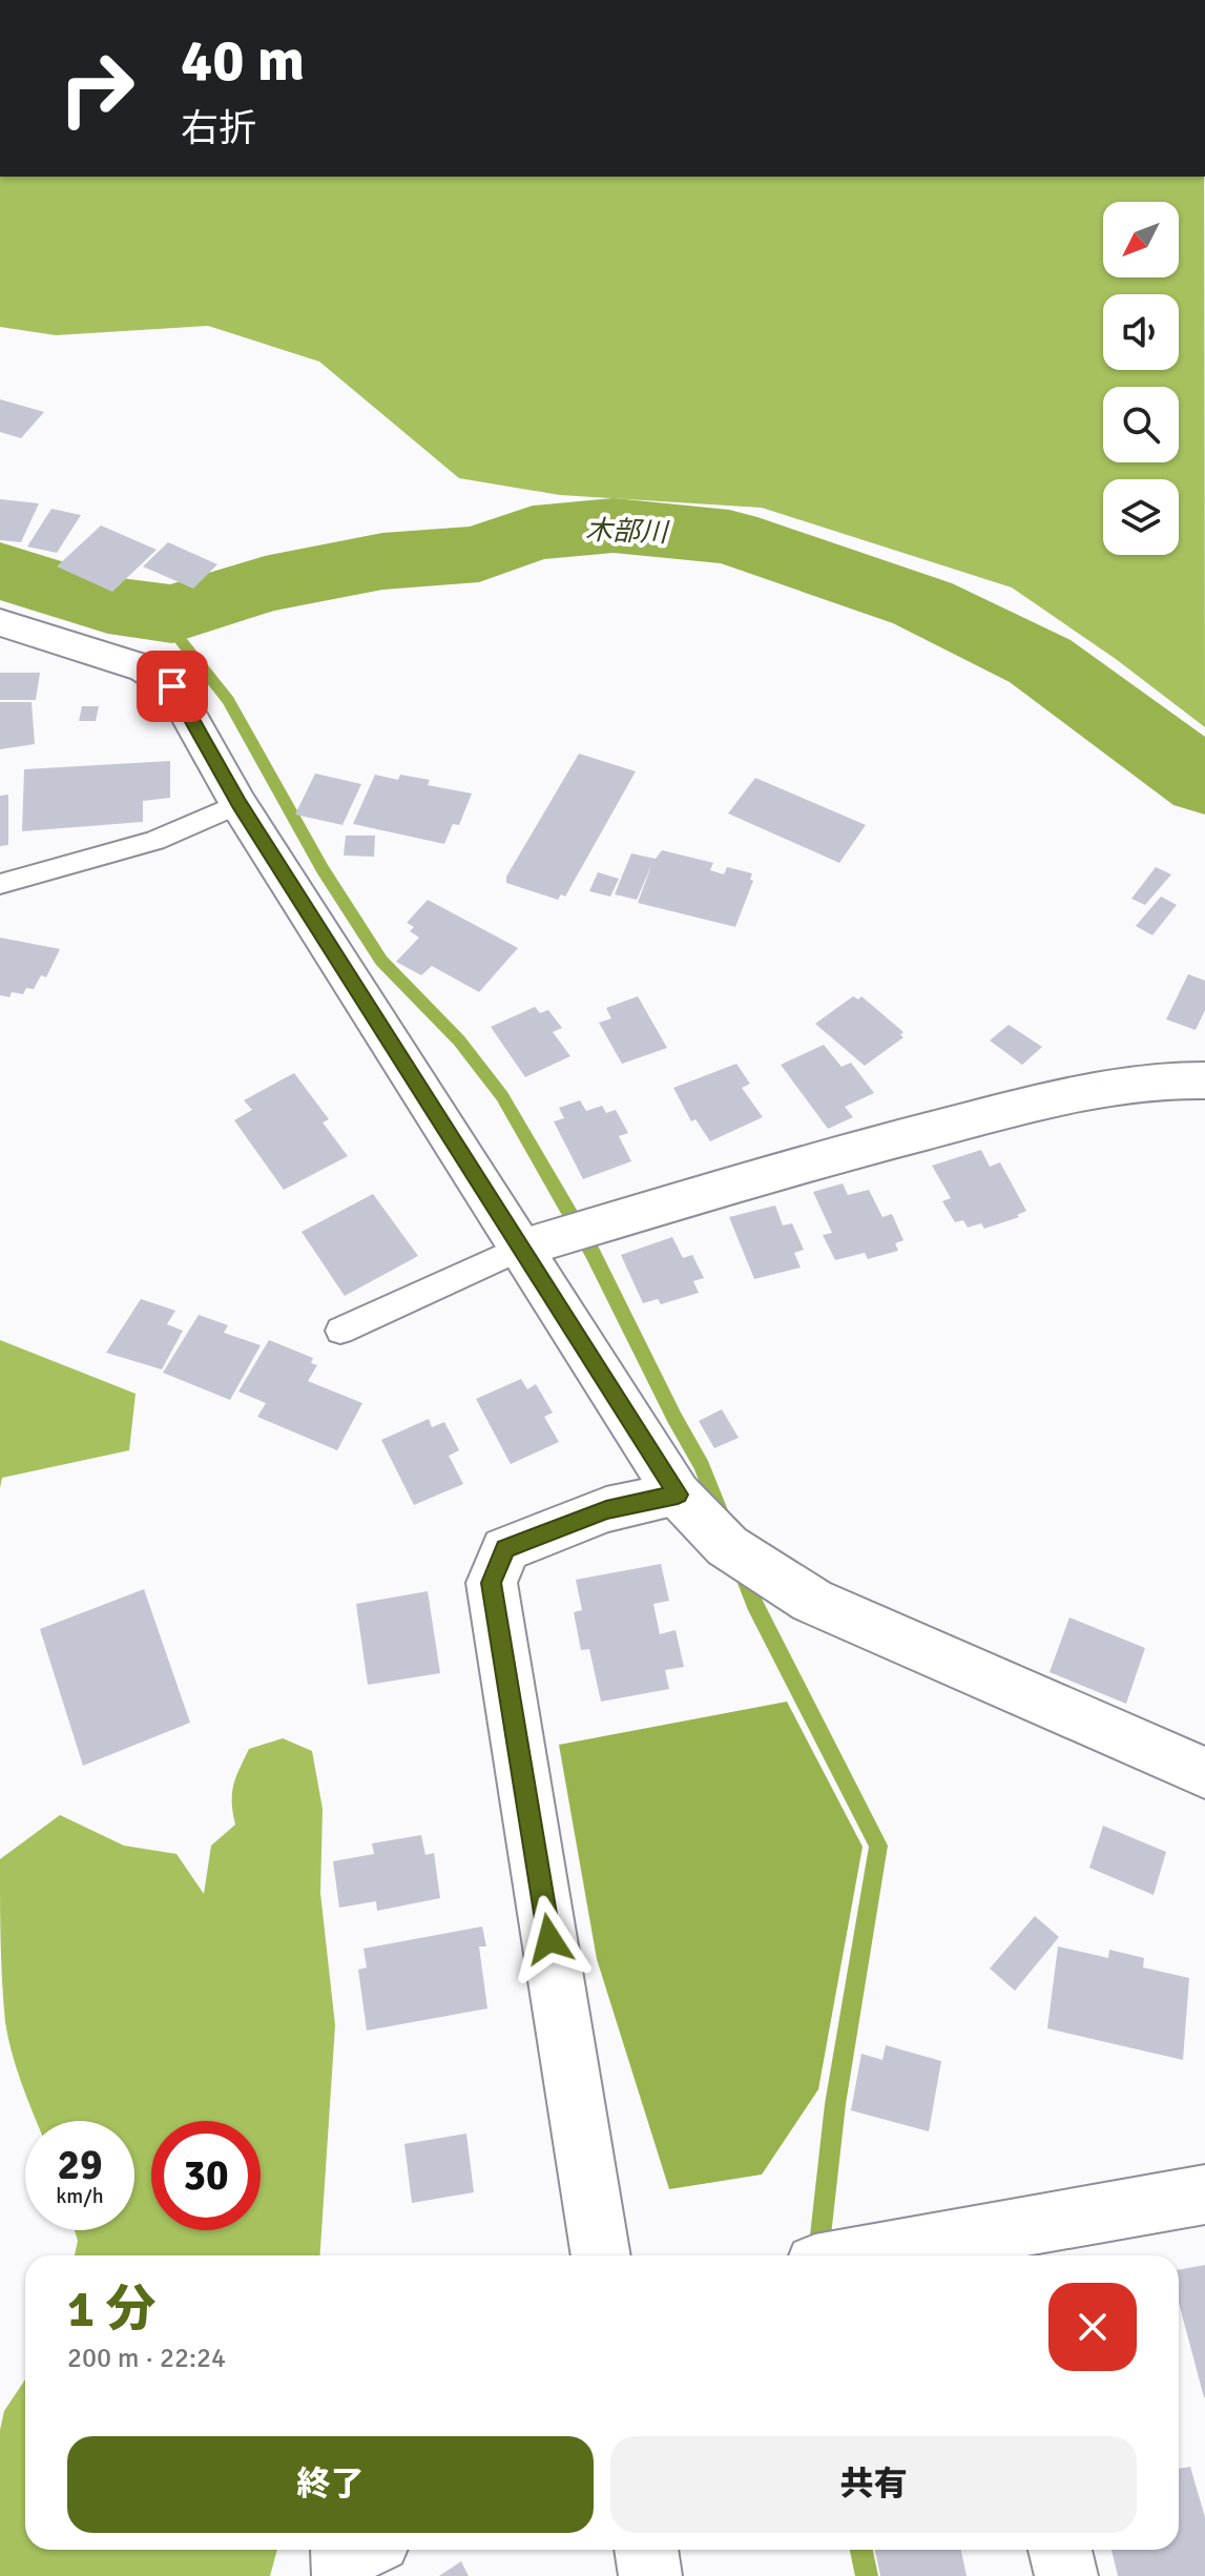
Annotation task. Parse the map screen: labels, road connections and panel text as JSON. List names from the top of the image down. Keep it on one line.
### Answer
{"water":["木部川"],"north":"bottom left","page":{"turn":["40 m","右折"],"speed":"29 km/h","limit":"30","heading":["1 分","200 m · 22:24"],"buttons":["終了","共有"]}}
